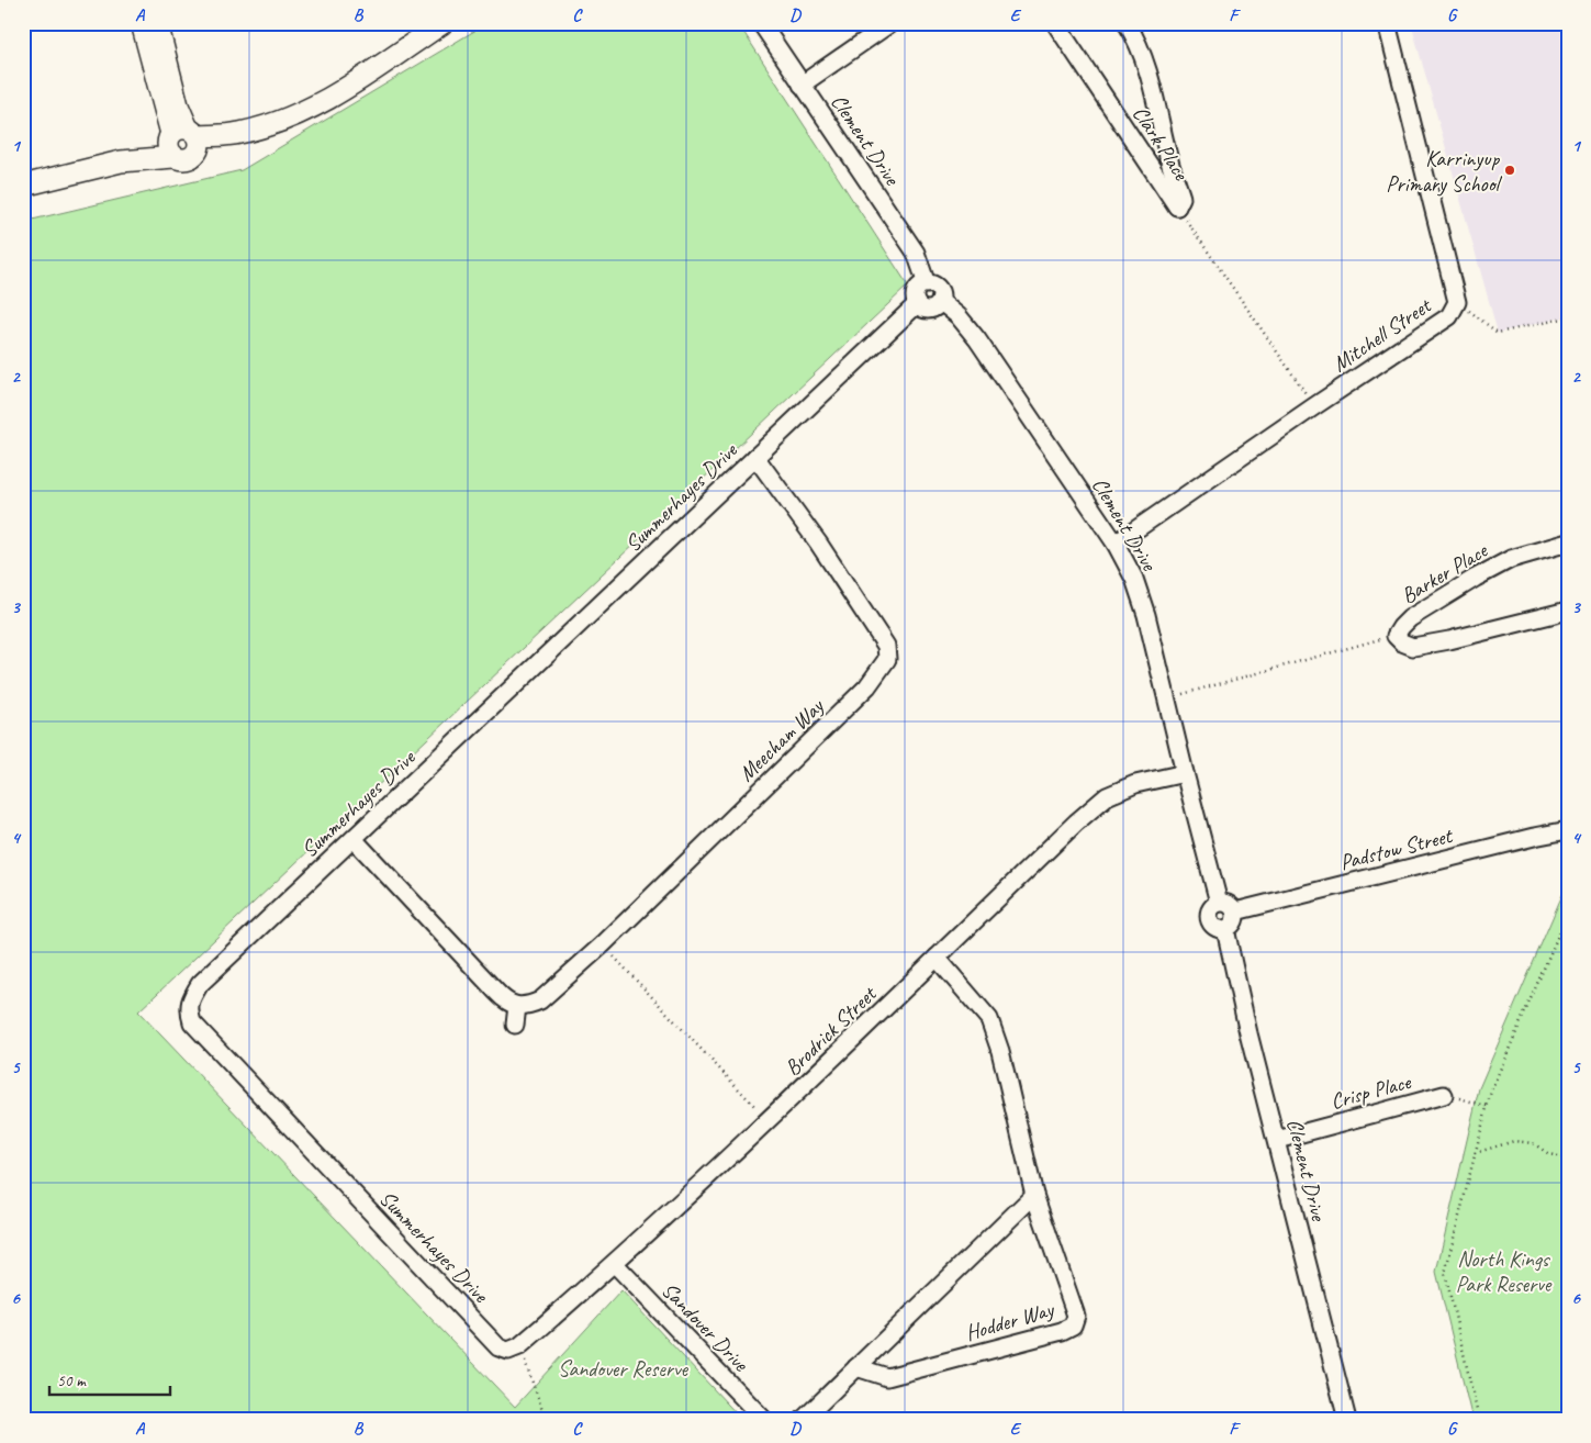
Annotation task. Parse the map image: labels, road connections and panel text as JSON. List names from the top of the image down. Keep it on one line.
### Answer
{"streets":{"street":["Clement Drive","Clark Place","Mitchell Street","Summerhayes Drive","Barker Place","Meecham Way","Padstow Street","Brodrick Street","Crisp Place","Hodder Way","Sandover Drive"]},"crossings":[["Clement Drive","Mitchell Street"],["Clement Drive","Summerhayes Drive"],["Clement Drive","Padstow Street"],["Clement Drive","Brodrick Street"],["Clement Drive","Crisp Place"],["Summerhayes Drive","Meecham Way"],["Summerhayes Drive","Brodrick Street"],["Brodrick Street","Hodder Way"],["Brodrick Street","Sandover Drive"]],"parks":["North Kings Park Reserve","Sandover Reserve"],"places":["Karrinyup Primary School"],"scale_bar":"50 m","grid":{"columns":["A","B","C","D","E","F","G"],"rows":["1","2","3","4","5","6"]}}
